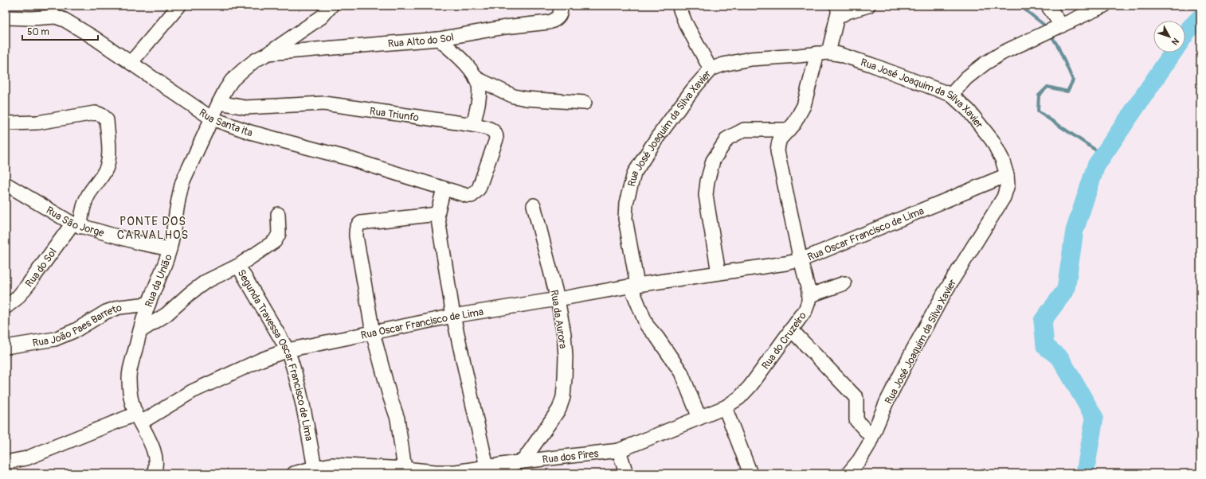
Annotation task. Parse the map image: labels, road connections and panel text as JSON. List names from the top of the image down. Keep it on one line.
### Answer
{"streets":{"street":["Rua Alto do Sol","Rua José Joaquim da Silva Xavier","Rua Triunfo","Rua Santa ita","Rua São Jorge","Rua Oscar Francisco de Lima","Rua do Sol","Rua da União","Rua da Aurora","Rua João Paes Barreto","Rua do Cruzeiro","Segunda Travessa Oscar Francisco de Lima","Rua dos Pires"]},"crossings":[["Rua Alto do Sol","Rua da União"],["Rua José Joaquim da Silva Xavier","Rua Oscar Francisco de Lima"],["Rua José Joaquim da Silva Xavier","Rua do Cruzeiro"],["Rua José Joaquim da Silva Xavier","Rua dos Pires"],["Rua Triunfo","Rua Santa ita"],["Rua Triunfo","Rua da União"],["Rua Santa ita","Rua da União"],["Rua São Jorge","Rua do Sol"],["Rua São Jorge","Rua da União"],["Rua Oscar Francisco de Lima","Rua da União"],["Rua Oscar Francisco de Lima","Rua da Aurora"],["Rua Oscar Francisco de Lima","Rua do Cruzeiro"],["Rua Oscar Francisco de Lima","Segunda Travessa Oscar Francisco de Lima"],["Rua da União","Rua João Paes Barreto"],["Rua da União","Segunda Travessa Oscar Francisco de Lima"],["Rua da Aurora","Rua dos Pires"],["Rua do Cruzeiro","Rua dos Pires"],["Segunda Travessa Oscar Francisco de Lima","Rua dos Pires"]],"districts":["PONTE DOS CARVALHOS"],"scale_bar":"50 m","north":"bottom right"}
